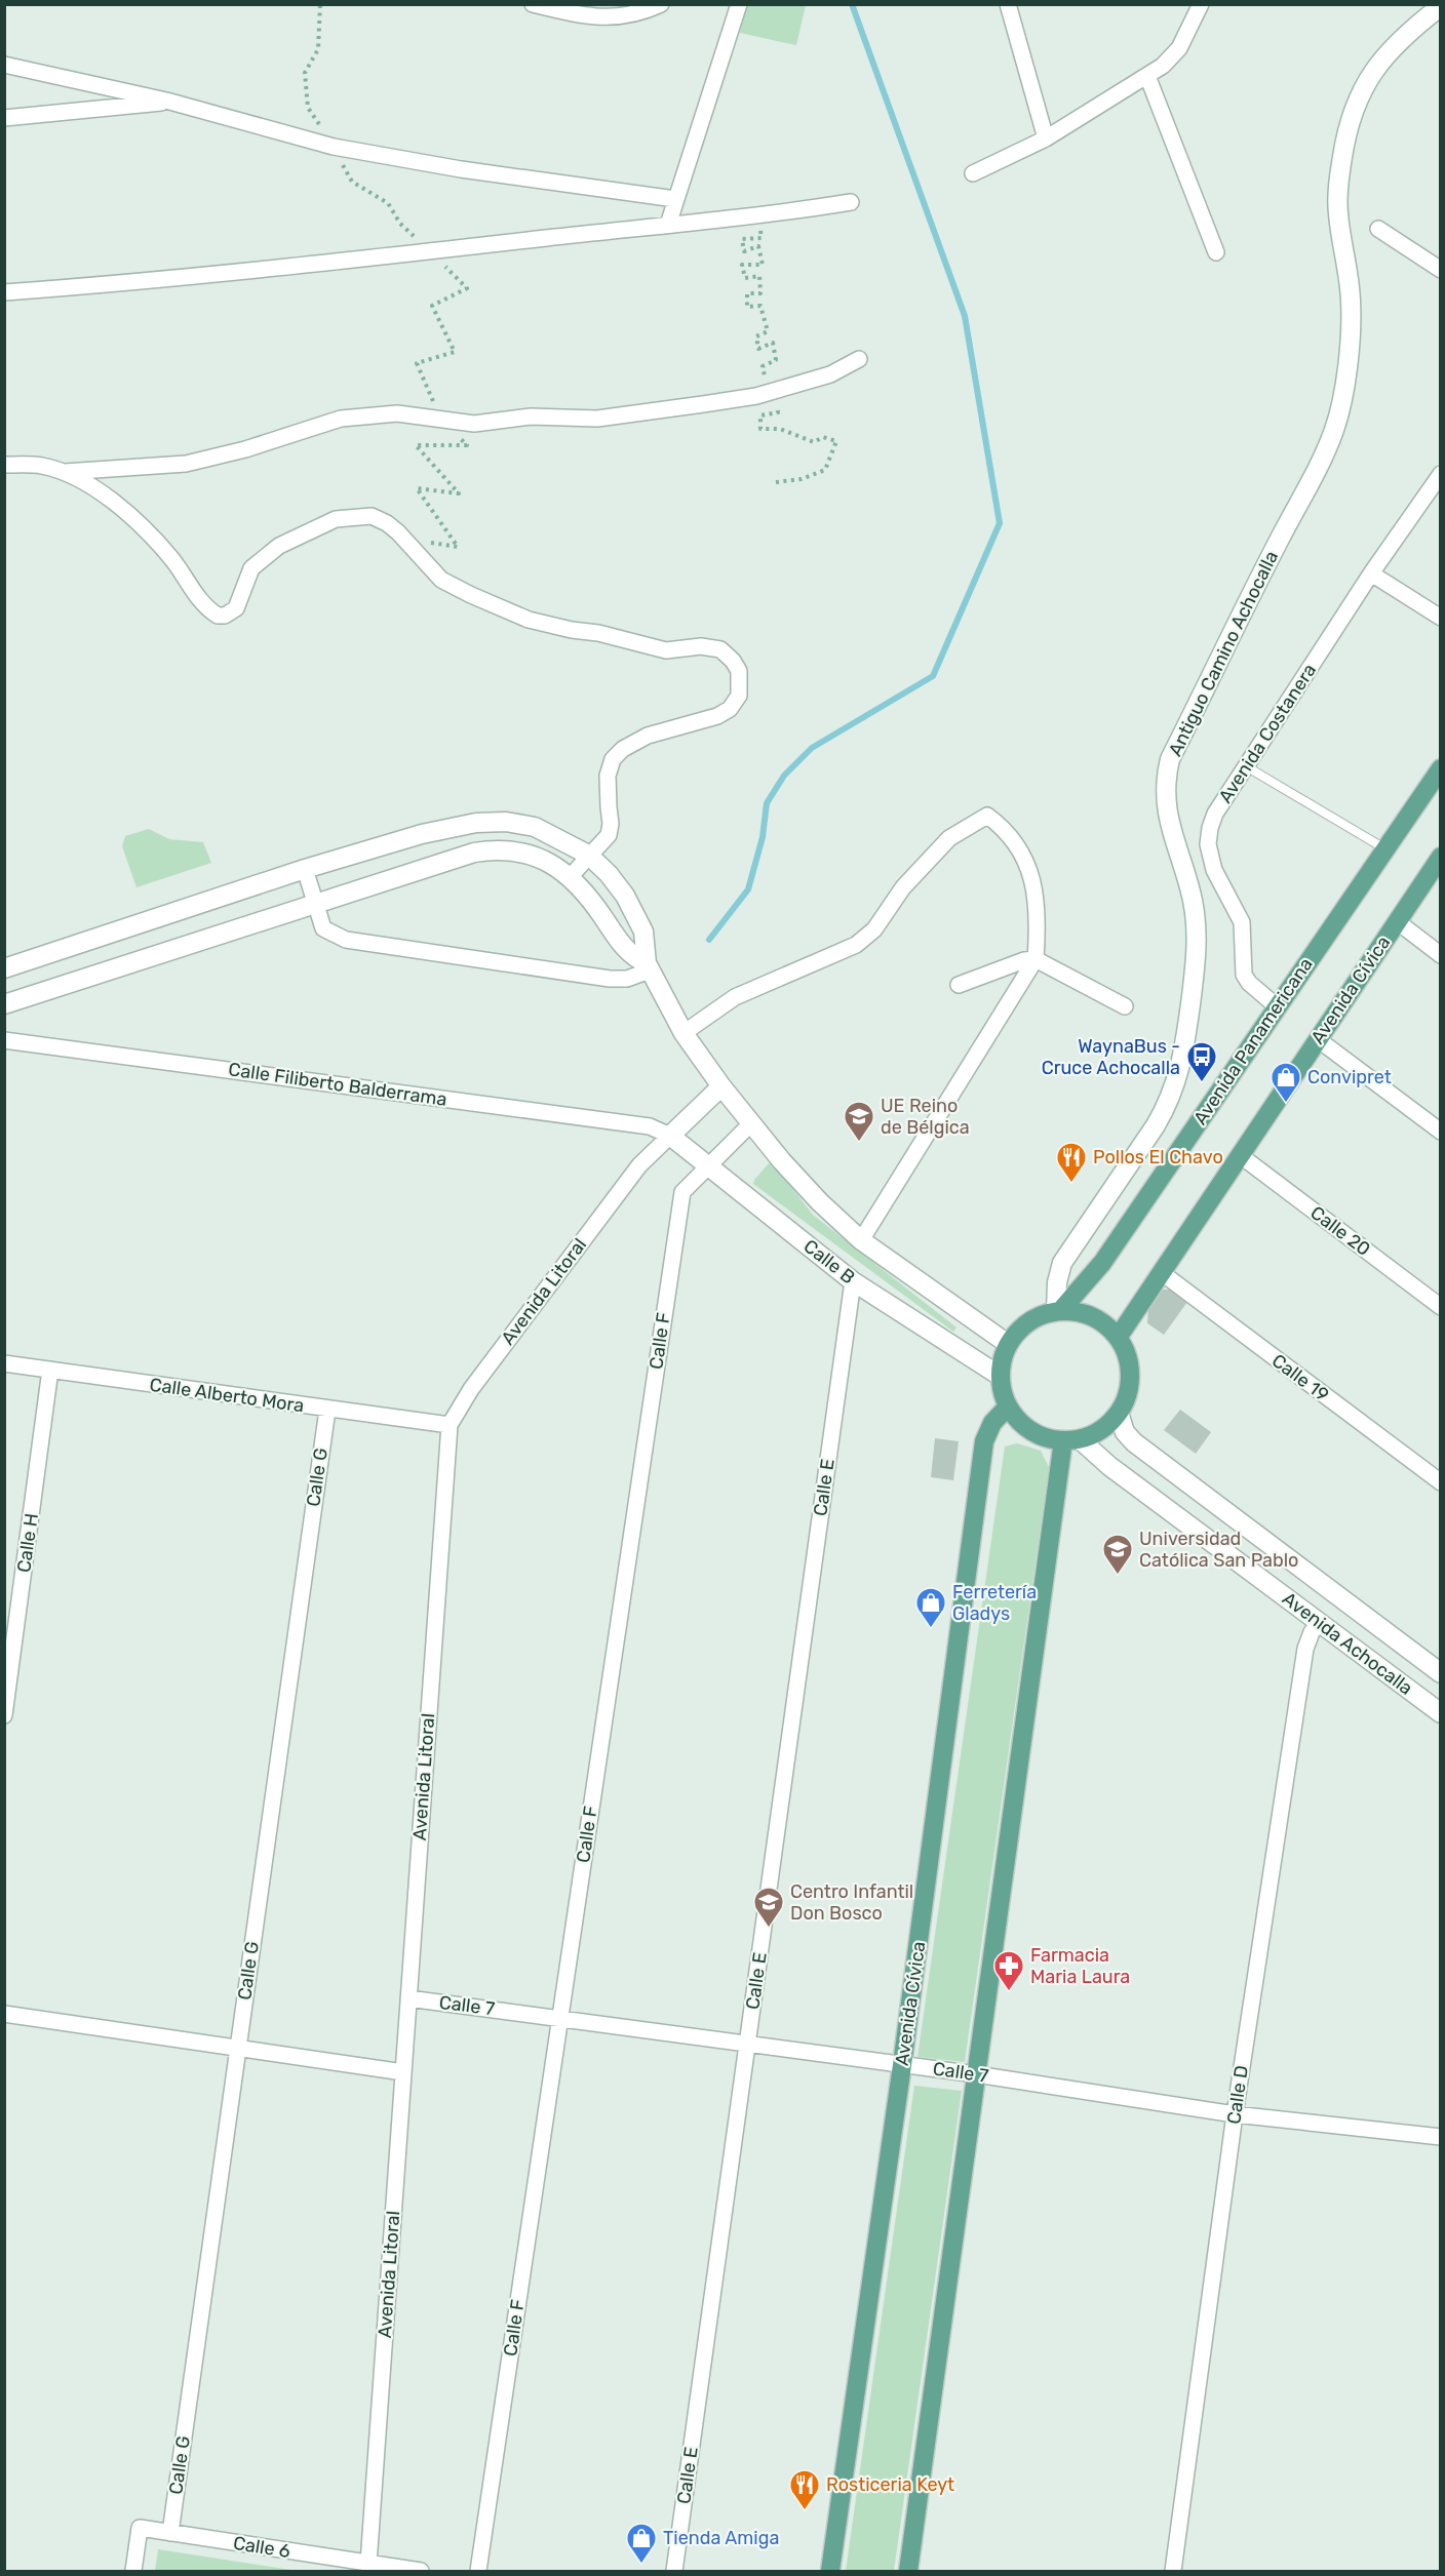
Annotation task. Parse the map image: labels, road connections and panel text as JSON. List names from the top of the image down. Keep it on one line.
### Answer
{"streets":{"main road":["Avenida Cívica","Avenida Panamericana"],"street":["Antiguo Camino Achocalla","Avenida Costanera","Calle Filiberto Balderrama","Calle 20","Calle B","Avenida Litoral","Calle F","Calle 19","Calle Alberto Mora","Calle G","Calle E","Calle H","Avenida Achocalla","Calle 7","Calle D","Calle 6"]},"crossings":[["Antiguo Camino Achocalla","Avenida Cívica"],["Antiguo Camino Achocalla","Avenida Panamericana"],["Antiguo Camino Achocalla","Calle B"],["Antiguo Camino Achocalla","Avenida Achocalla"],["Avenida Costanera","Avenida Panamericana"],["Avenida Cívica","Avenida Panamericana"],["Avenida Cívica","Calle 20"],["Avenida Cívica","Calle B"],["Avenida Cívica","Calle 19"],["Avenida Cívica","Avenida Achocalla"],["Avenida Cívica","Calle 7"],["Avenida Panamericana","Calle B"],["Avenida Panamericana","Avenida Achocalla"],["Calle Filiberto Balderrama","Calle B"],["Calle Filiberto Balderrama","Avenida Litoral"],["Calle B","Avenida Litoral"],["Calle B","Calle F"],["Calle B","Calle E"],["Calle B","Avenida Achocalla"],["Avenida Litoral","Calle Alberto Mora"],["Avenida Litoral","Calle 7"],["Avenida Litoral","Calle 6"],["Calle F","Calle 7"],["Calle Alberto Mora","Calle G"],["Calle Alberto Mora","Calle H"],["Calle G","Calle 6"],["Calle E","Calle 7"],["Avenida Achocalla","Calle D"],["Calle 7","Calle D"]],"places":{"bus stop":["WaynaBus - Cruce Achocalla"],"shop":["Convipret","Ferretería Gladys","Tienda Amiga"],"school or university":["UE Reino de Bélgica","Universidad Católica San Pablo","Centro Infantil Don Bosco"],"restaurant":["Pollos El Chavo","Rosticeria Keyt"],"pharmacy":["Farmacia Maria Laura"]}}
